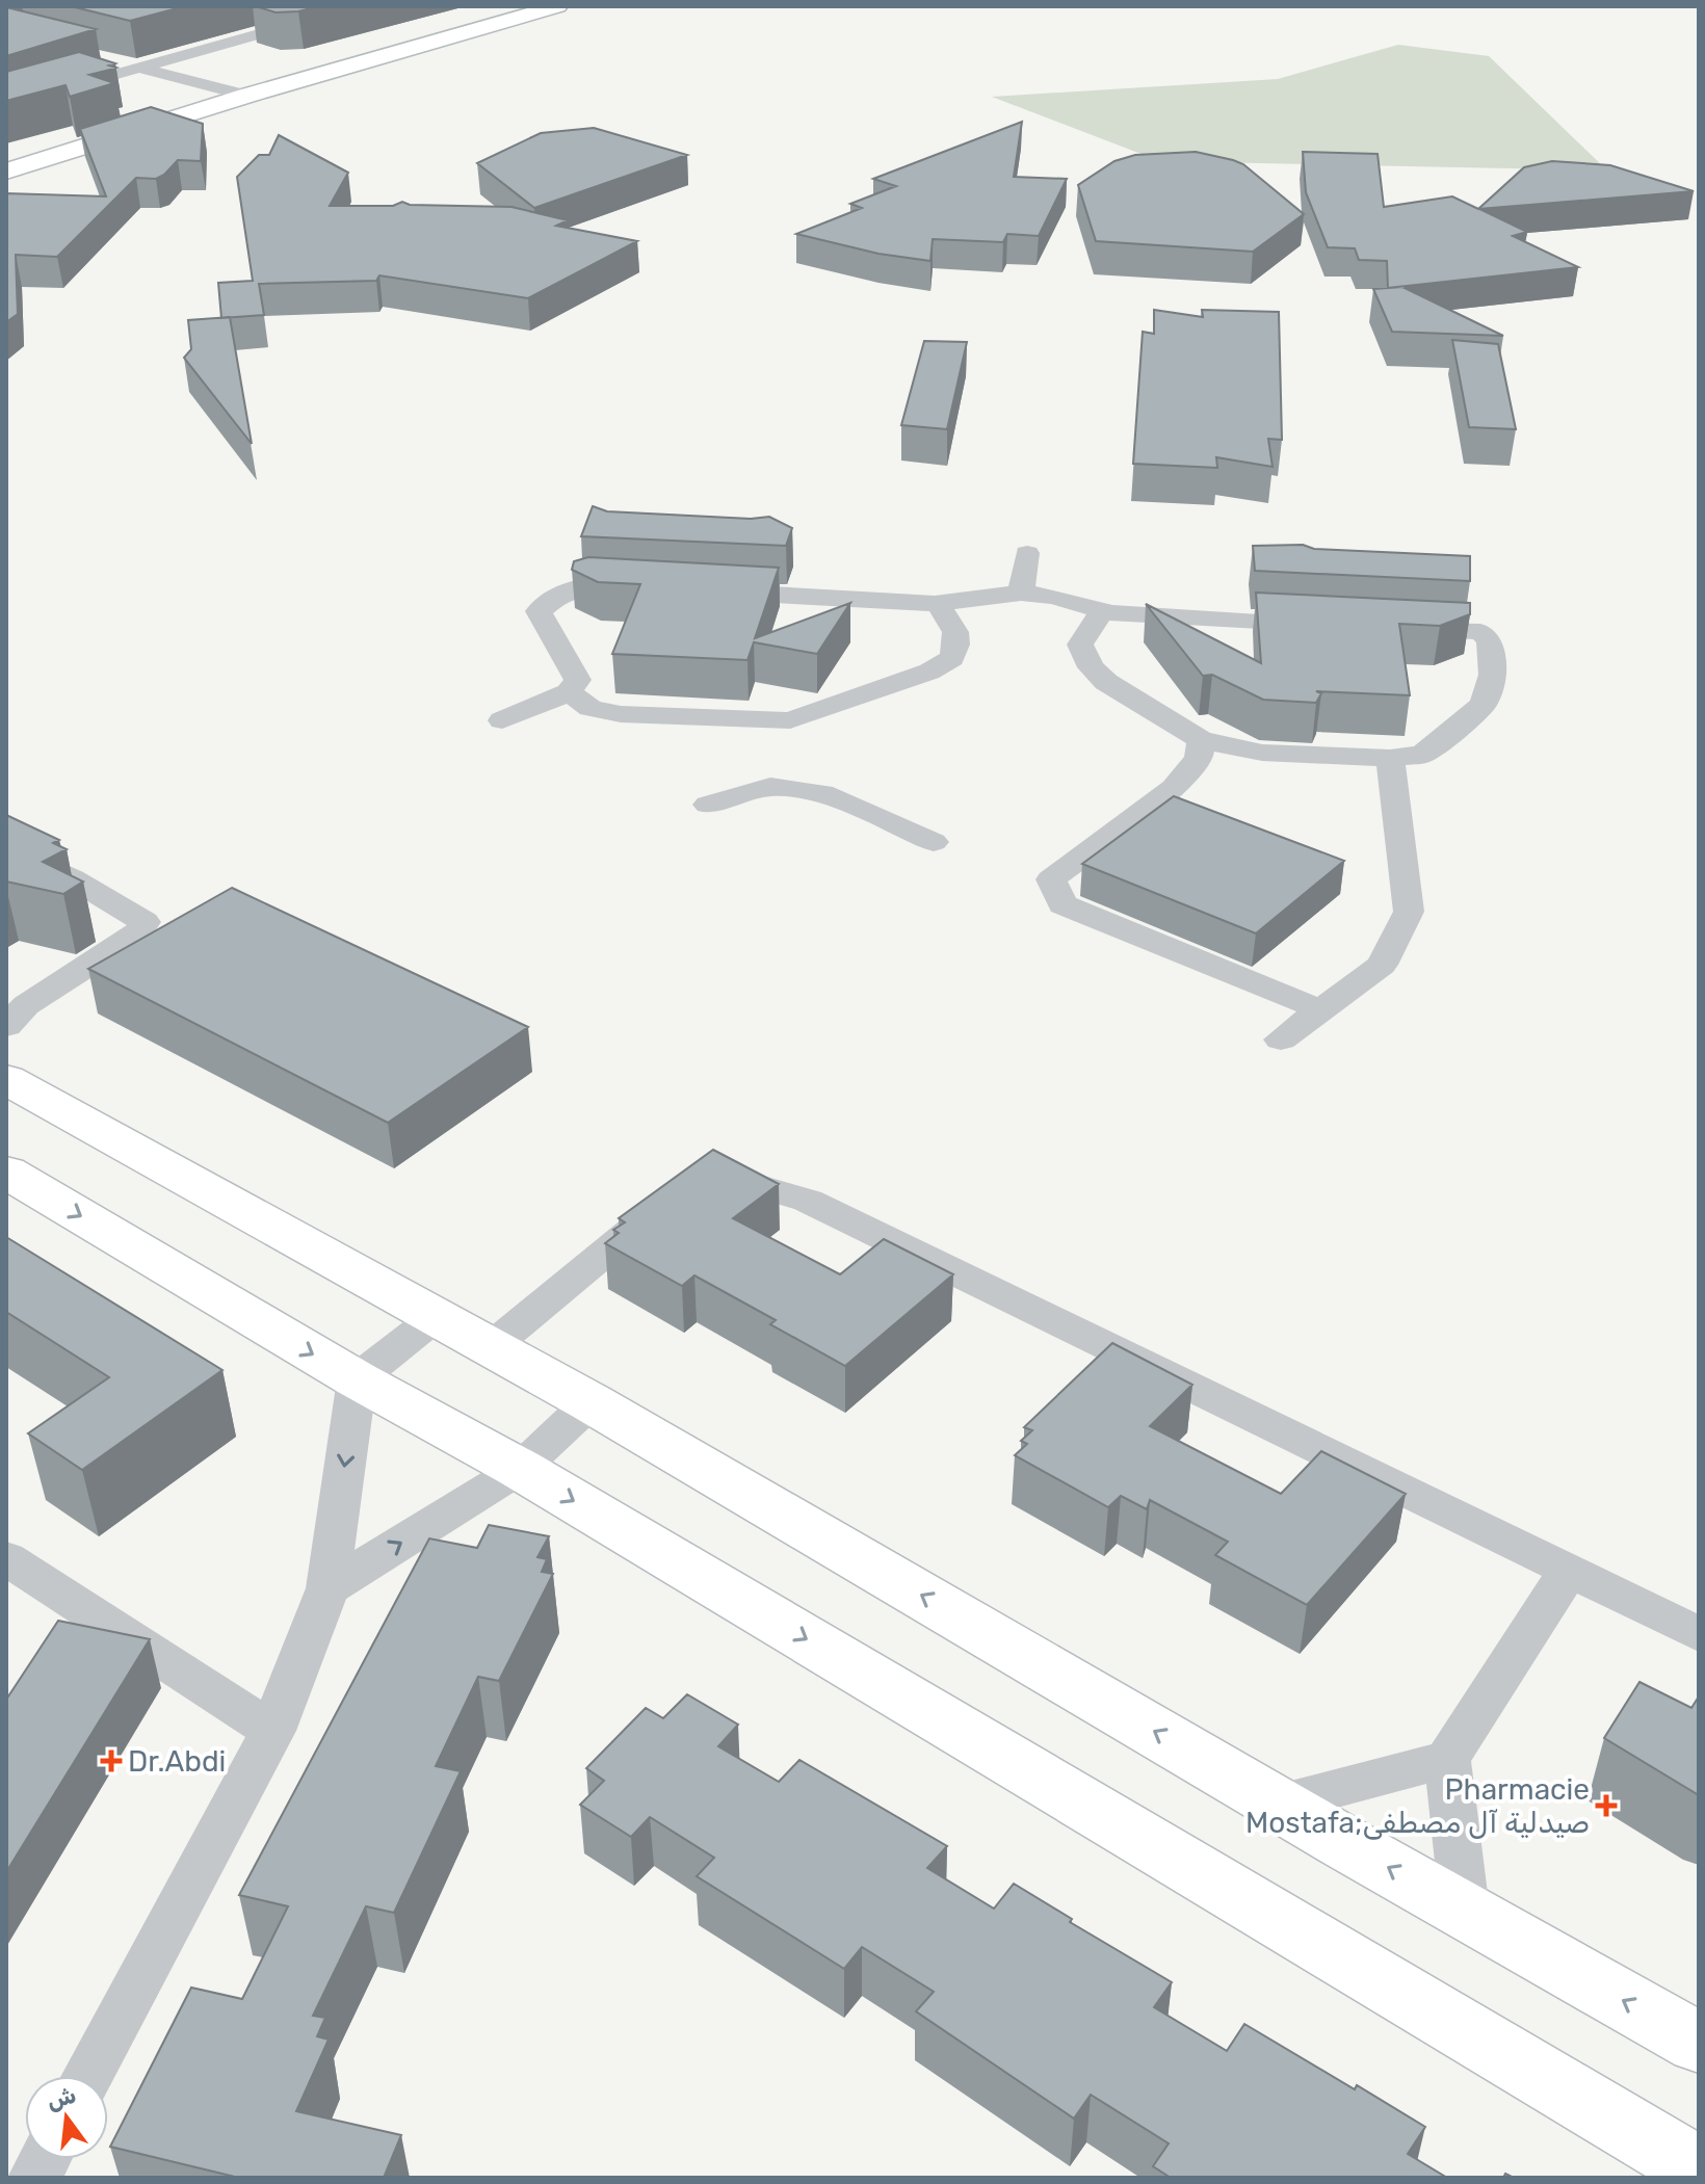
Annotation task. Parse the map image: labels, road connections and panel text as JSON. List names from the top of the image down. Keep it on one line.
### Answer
{"places":{"health":["Dr.Abdi","Pharmacie Mostafa;صيدلية آل مصطفى"]},"north":"top"}
